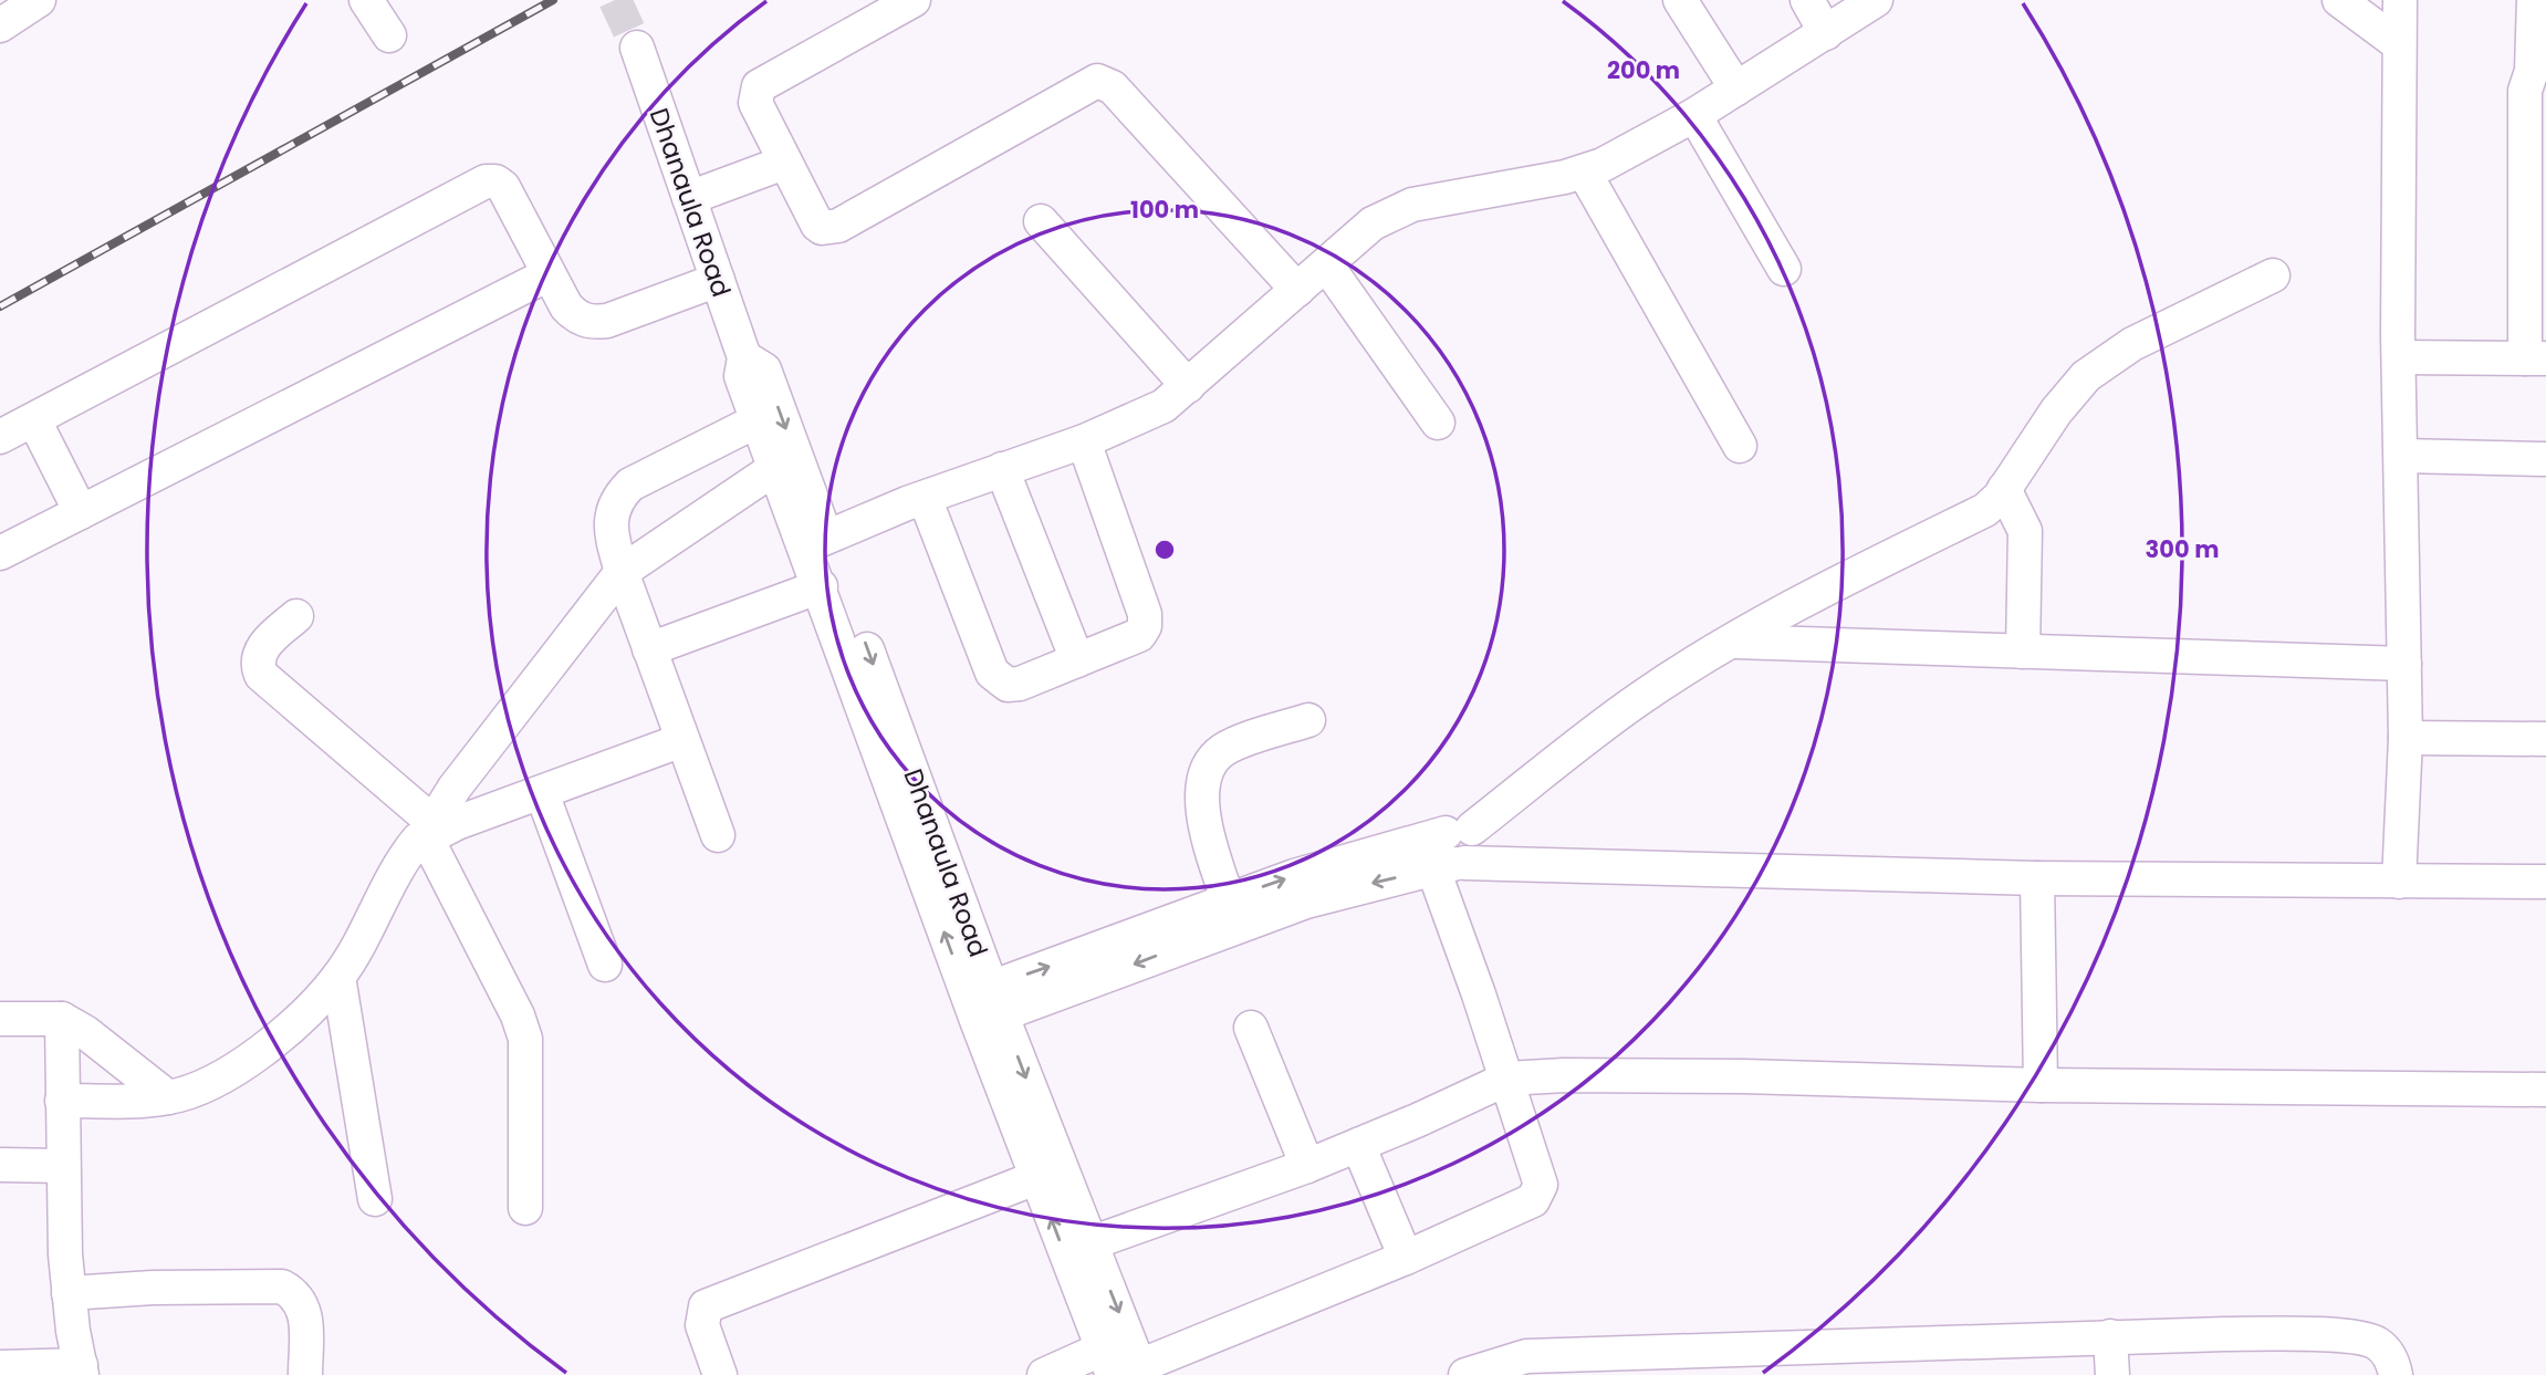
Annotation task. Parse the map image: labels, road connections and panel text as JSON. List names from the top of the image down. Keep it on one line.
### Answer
{"streets":{"street":["Dhanaula Road"]},"rings":["200 m","100 m","300 m"]}
